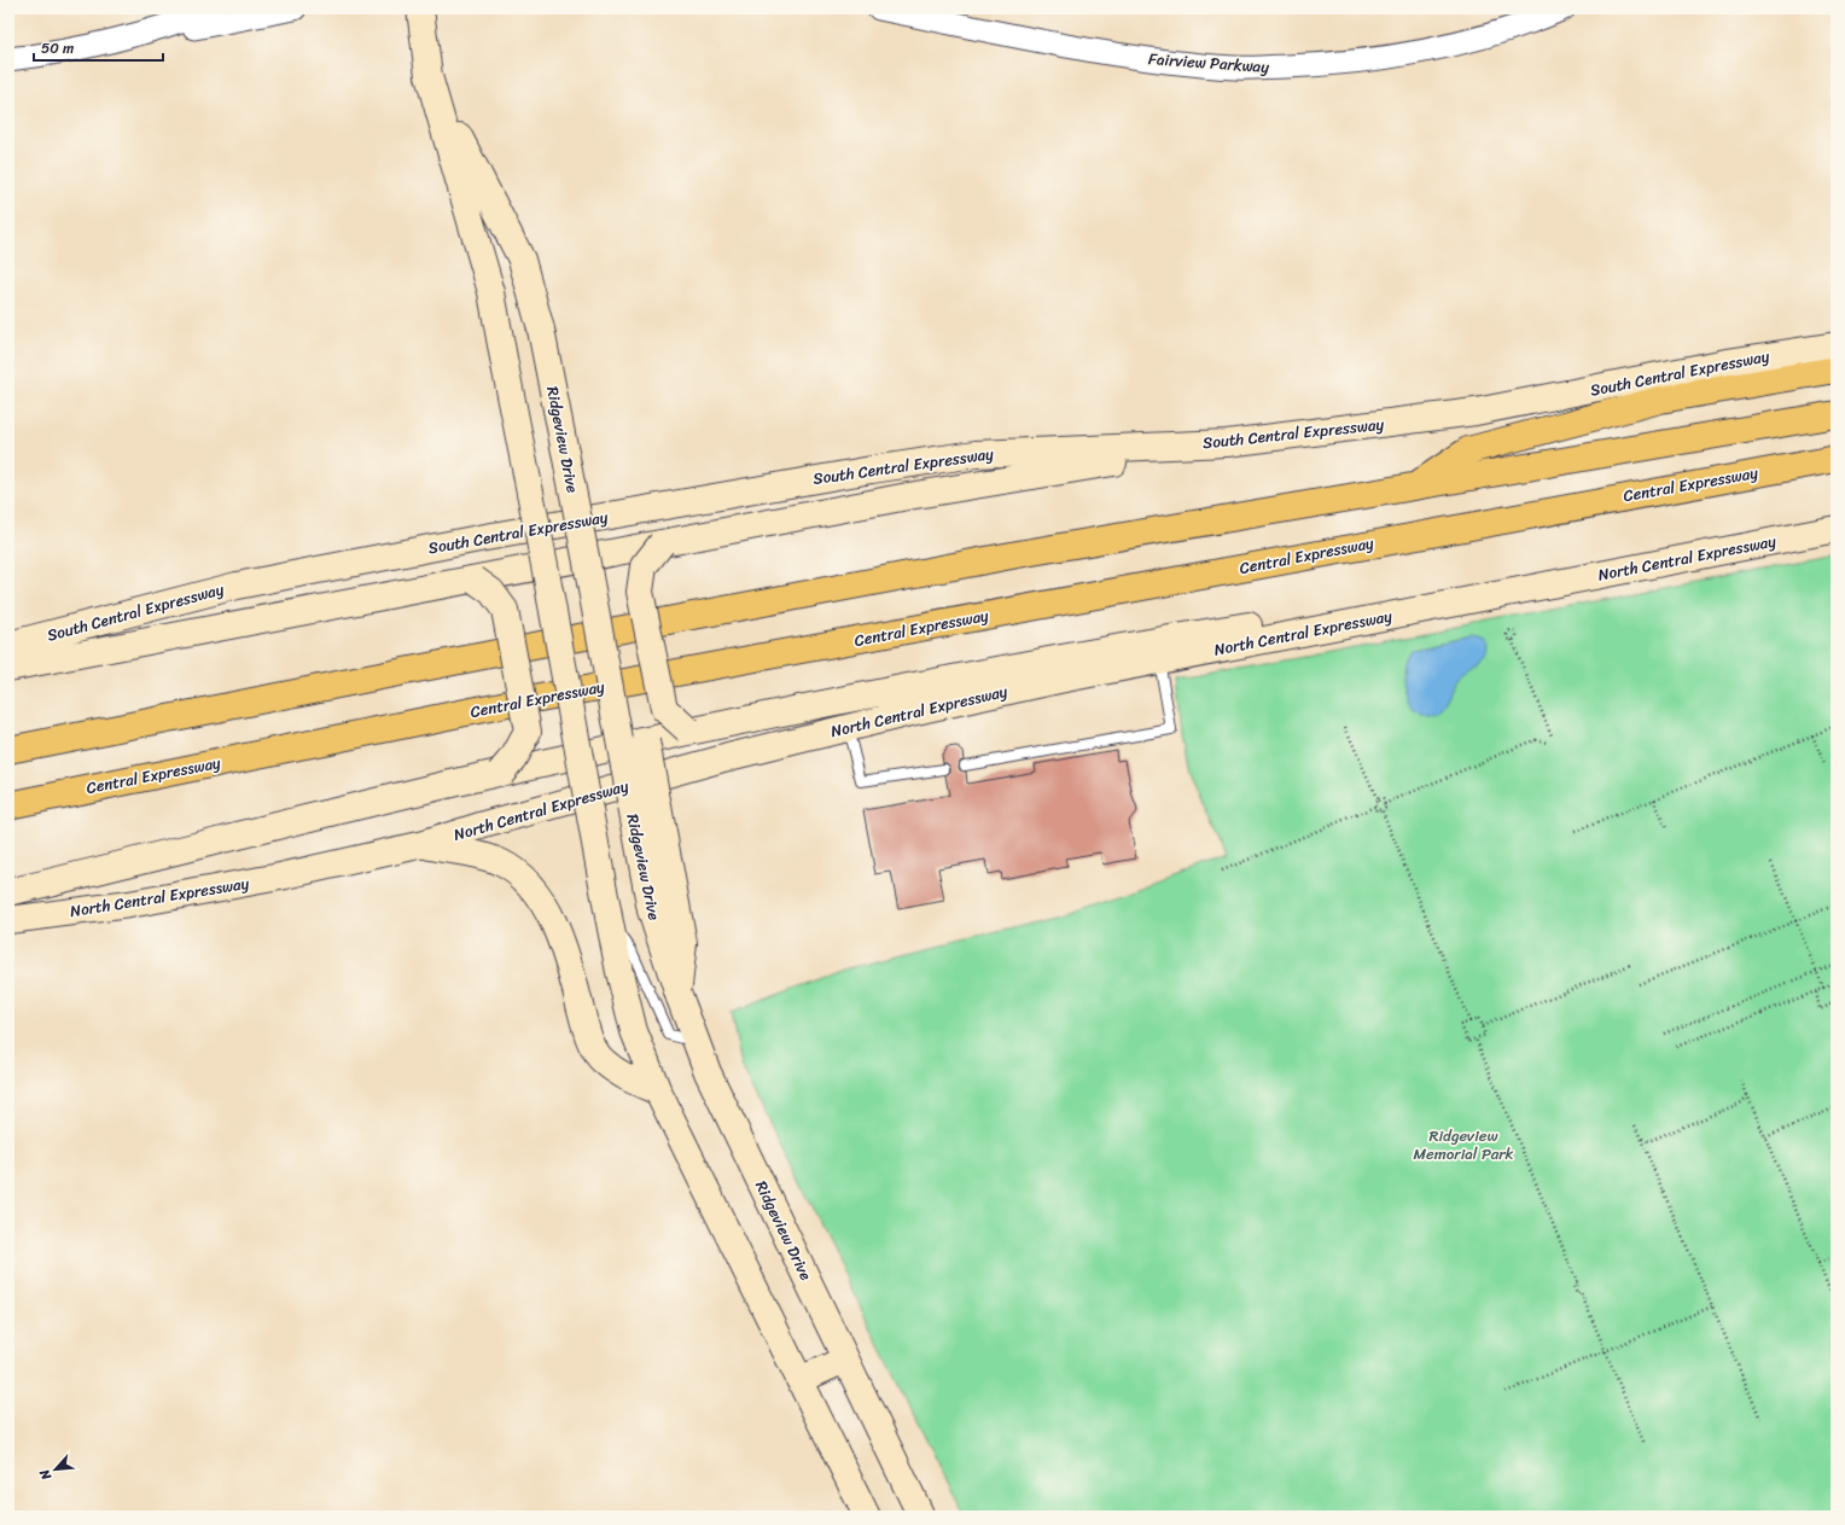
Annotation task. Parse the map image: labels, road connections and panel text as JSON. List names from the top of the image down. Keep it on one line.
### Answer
{"streets":{"highway":["Central Expressway"],"main road":["South Central Expressway","Ridgeview Drive","North Central Expressway"],"street":["Fairview Parkway"]},"parks":["Ridgeview Memorial Park"],"scale_bar":"50 m","north":"bottom left"}
